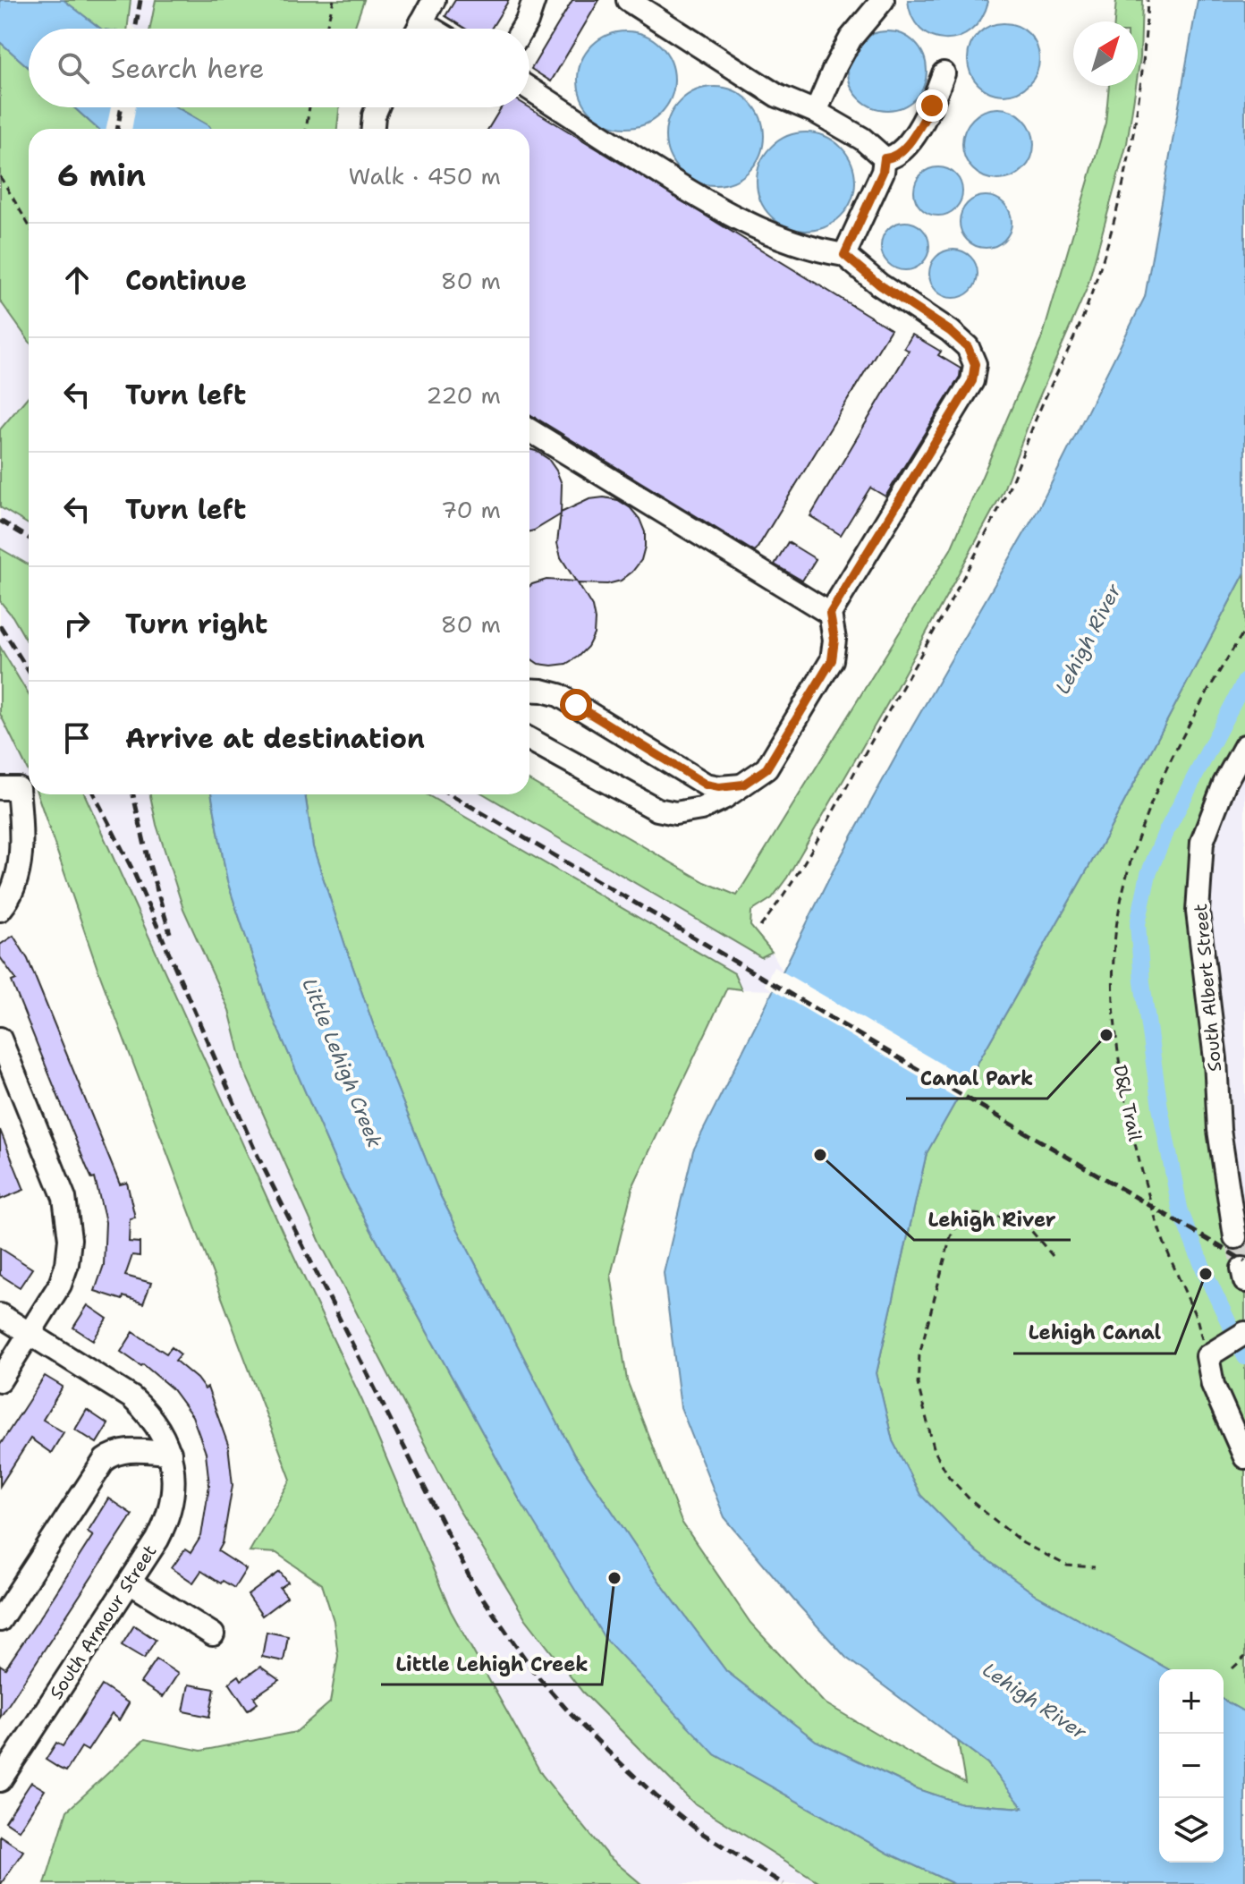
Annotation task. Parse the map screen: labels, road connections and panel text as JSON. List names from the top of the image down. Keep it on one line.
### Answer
{"streets":{"street":["South Albert Street","South Armour Street"],"path":["D&L Trail"]},"water":["Lehigh River","Little Lehigh Creek"],"places":["Canal Park","Lehigh River","Lehigh Canal","Little Lehigh Creek"],"north":"top right","page":{"search":"Search here","heading":["6 min","Walk · 450 m"],"list":[["Continue","80 m"],["Turn left","220 m"],["Turn left","70 m"],["Turn right","80 m"],"Arrive at destination"],"map_buttons":["+","−"]}}
